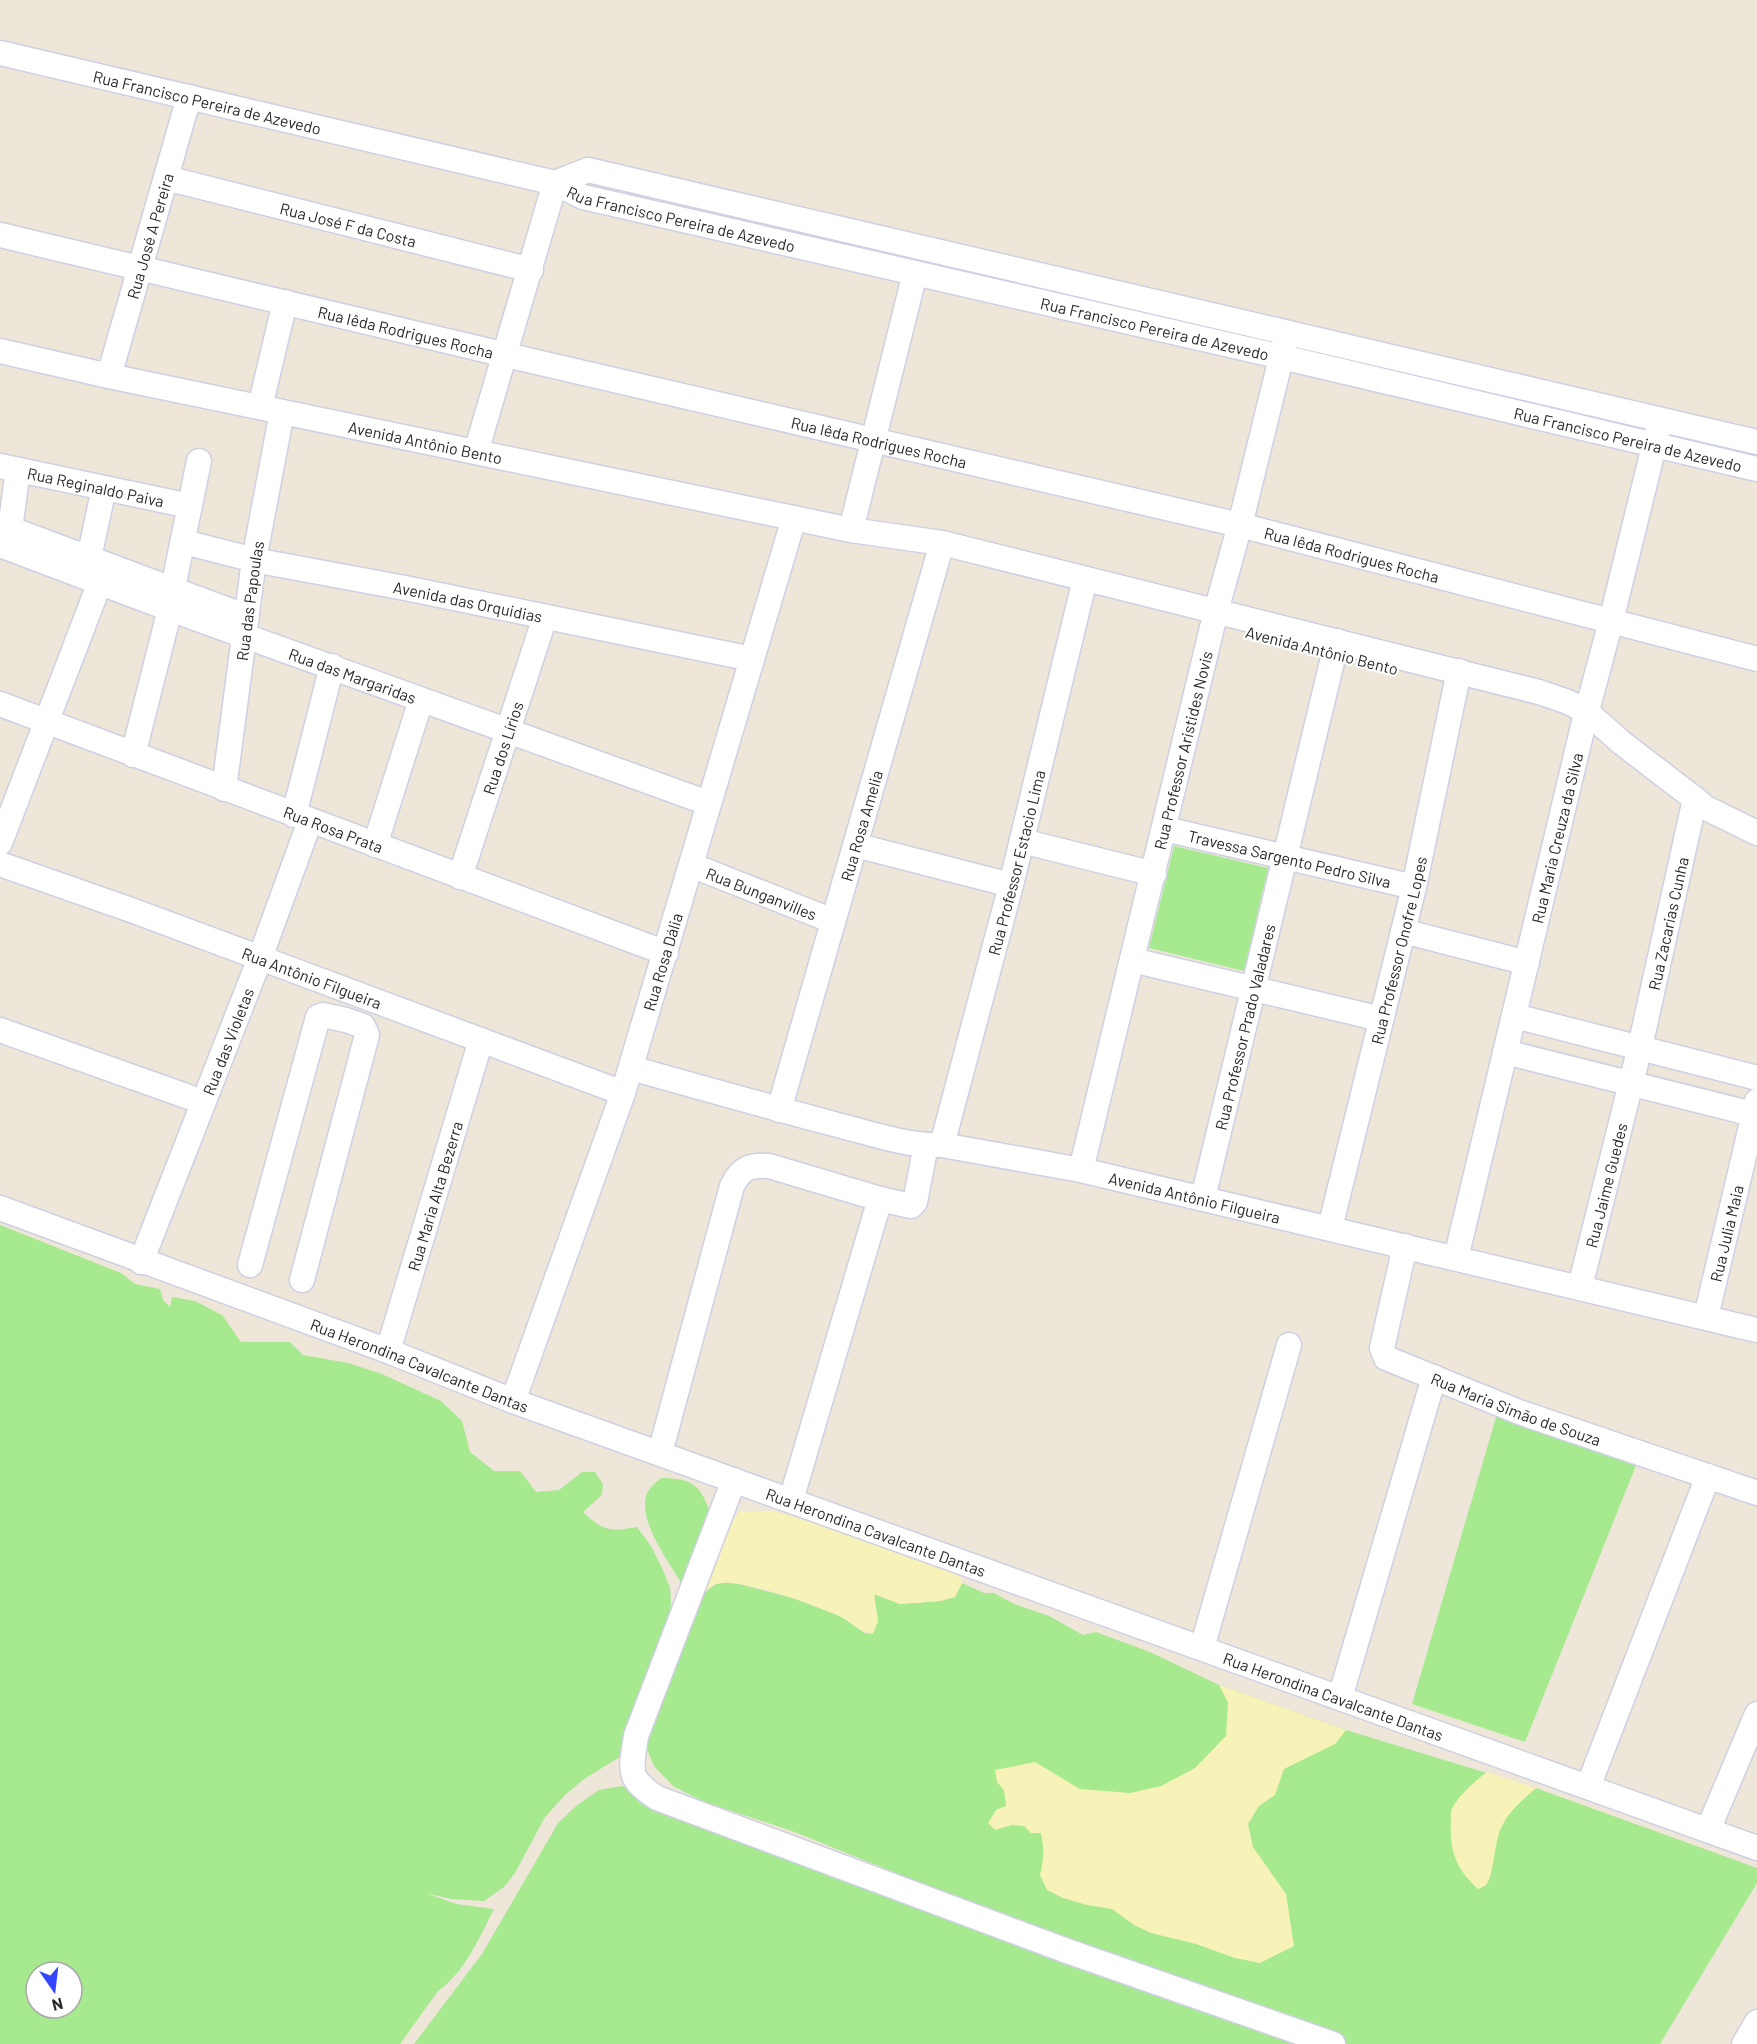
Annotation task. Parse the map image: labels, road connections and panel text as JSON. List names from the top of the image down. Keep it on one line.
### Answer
{"streets":{"street":["Rua Francisco Pereira de Azevedo","Rua José F da Costa","Rua José A Pereira","Rua Iêda Rodrigues Rocha","Avenida Antônio Bento","Rua Reginaldo Paiva","Rua das Papoulas","Avenida das Orquidias","Rua das Margaridas","Rua dos Lírios","Rua Professor Aristides Novis","Rua Rosa Amelia","Rua Rosa Prata","Rua Maria Creuza da Silva","Travessa Sargento Pedro Silva","Rua Professor Estacio Lima","Rua Bunganvilles","Rua Zacarias Cunha","Rua Professor Onofre Lopes","Rua Rosa Dália","Rua Antônio Filgueira","Rua Professor Prado Valadares","Rua das Violetas","Rua Jaime Guedes","Rua Maria Alta Bezerra","Avenida Antônio Filgueira","Rua Julia Maia","Rua Herondina Cavalcante Dantas","Rua Maria Simão de Souza"]},"crossings":[["Rua Francisco Pereira de Azevedo","Rua José A Pereira"],["Rua Francisco Pereira de Azevedo","Rua Professor Aristides Novis"],["Rua Francisco Pereira de Azevedo","Rua Maria Creuza da Silva"],["Rua José F da Costa","Rua José A Pereira"],["Rua José A Pereira","Rua Iêda Rodrigues Rocha"],["Rua José A Pereira","Avenida Antônio Bento"],["Rua Iêda Rodrigues Rocha","Rua das Papoulas"],["Rua Iêda Rodrigues Rocha","Rua Professor Aristides Novis"],["Rua Iêda Rodrigues Rocha","Rua Maria Creuza da Silva"],["Avenida Antônio Bento","Rua das Papoulas"],["Avenida Antônio Bento","Rua Professor Aristides Novis"],["Avenida Antônio Bento","Rua Rosa Amelia"],["Avenida Antônio Bento","Rua Maria Creuza da Silva"],["Avenida Antônio Bento","Rua Professor Estacio Lima"],["Avenida Antônio Bento","Rua Zacarias Cunha"],["Avenida Antônio Bento","Rua Professor Onofre Lopes"],["Avenida Antônio Bento","Rua Rosa Dália"],["Avenida Antônio Bento","Rua Professor Prado Valadares"],["Rua das Papoulas","Avenida das Orquidias"],["Rua das Papoulas","Rua das Margaridas"],["Rua das Papoulas","Rua Rosa Prata"],["Avenida das Orquidias","Rua dos Lírios"],["Avenida das Orquidias","Rua Rosa Dália"],["Rua das Margaridas","Rua dos Lírios"],["Rua das Margaridas","Rua Rosa Dália"],["Rua das Margaridas","Rua das Violetas"],["Rua dos Lírios","Rua Rosa Prata"],["Rua Professor Aristides Novis","Travessa Sargento Pedro Silva"],["Rua Professor Aristides Novis","Avenida Antônio Filgueira"],["Rua Rosa Amelia","Rua Bunganvilles"],["Rua Rosa Amelia","Avenida Antônio Filgueira"],["Rua Rosa Prata","Rua Rosa Dália"],["Rua Rosa Prata","Rua das Violetas"],["Rua Maria Creuza da Silva","Avenida Antônio Filgueira"],["Travessa Sargento Pedro Silva","Rua Professor Onofre Lopes"],["Travessa Sargento Pedro Silva","Rua Professor Prado Valadares"],["Rua Professor Estacio Lima","Avenida Antônio Filgueira"],["Rua Bunganvilles","Rua Rosa Dália"],["Rua Zacarias Cunha","Rua Jaime Guedes"],["Rua Professor Onofre Lopes","Avenida Antônio Filgueira"],["Rua Rosa Dália","Rua Antônio Filgueira"],["Rua Rosa Dália","Avenida Antônio Filgueira"],["Rua Rosa Dália","Rua Herondina Cavalcante Dantas"],["Rua Antônio Filgueira","Rua das Violetas"],["Rua Antônio Filgueira","Rua Maria Alta Bezerra"],["Rua Professor Prado Valadares","Avenida Antônio Filgueira"],["Rua das Violetas","Rua Herondina Cavalcante Dantas"],["Rua Jaime Guedes","Avenida Antônio Filgueira"],["Rua Maria Alta Bezerra","Rua Herondina Cavalcante Dantas"],["Avenida Antônio Filgueira","Rua Julia Maia"],["Avenida Antônio Filgueira","Rua Maria Simão de Souza"]],"north":"bottom"}
